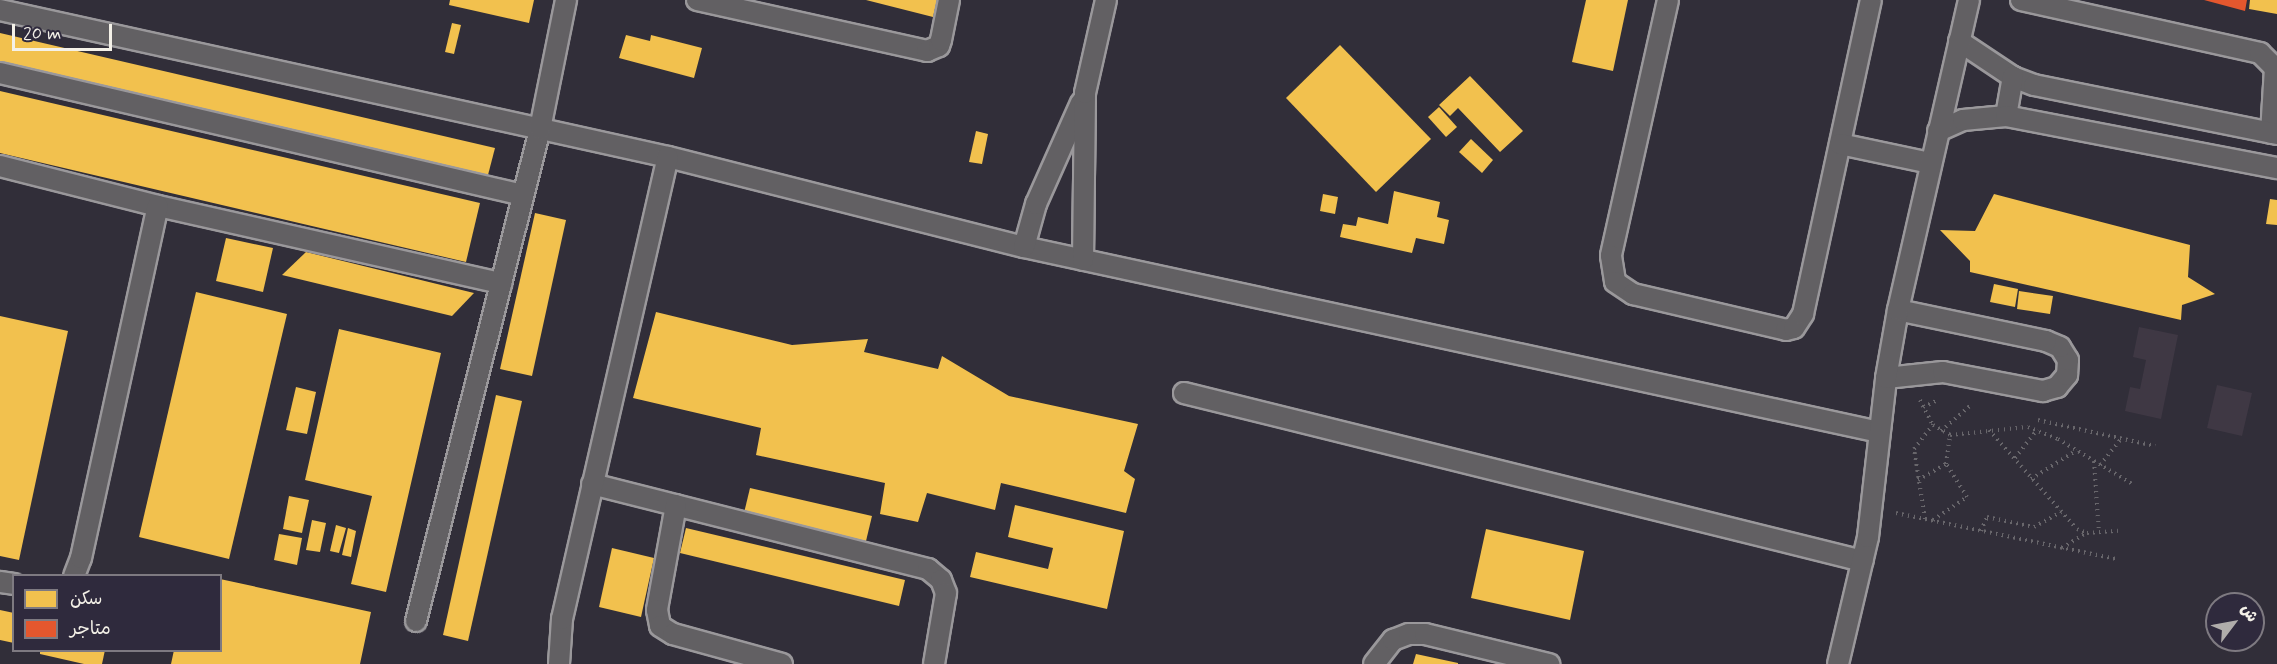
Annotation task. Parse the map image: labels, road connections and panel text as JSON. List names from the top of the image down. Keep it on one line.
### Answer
{"legend":["سكن","متاجر"],"scale_bar":"20 m","north":"top right"}
